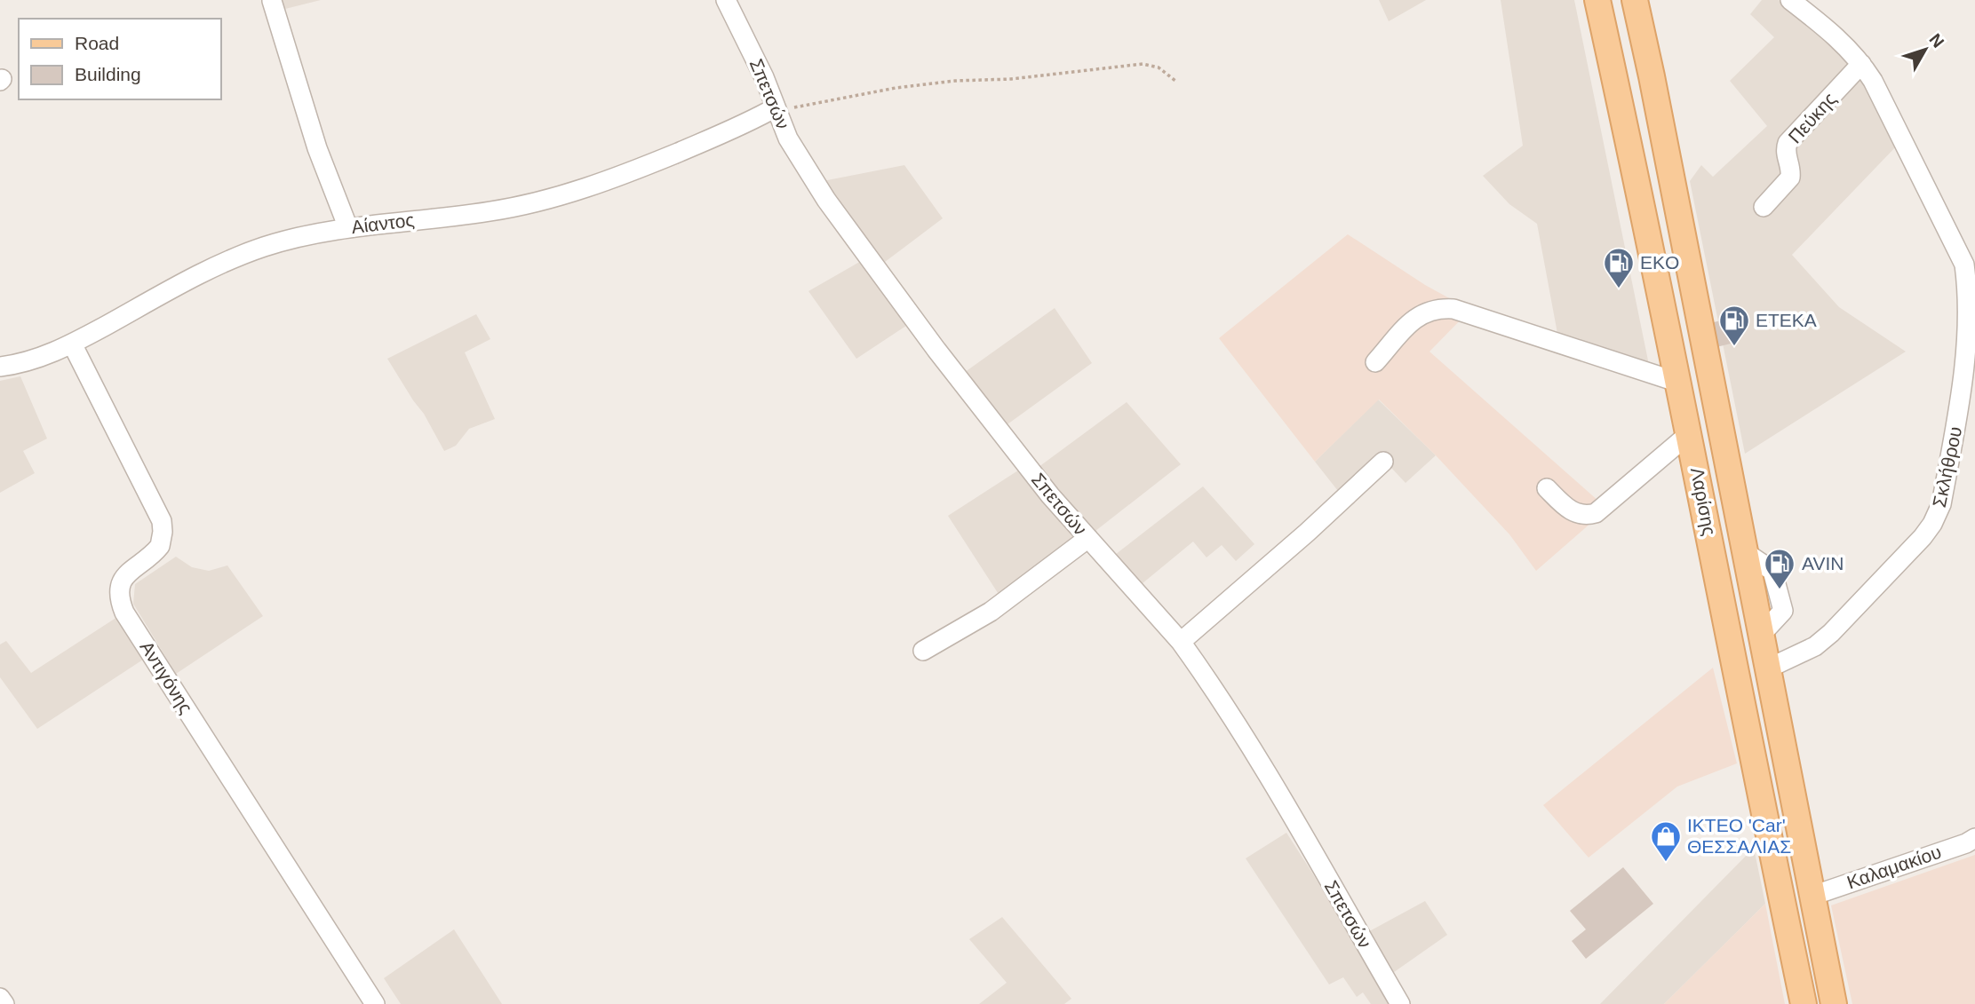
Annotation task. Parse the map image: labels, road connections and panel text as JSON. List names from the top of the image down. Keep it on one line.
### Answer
{"streets":{"main road":["Λαρίσης"],"street":["Σπετσών","Πεύκης","Αίαντος","Σκλήθρου","Αντιγόνης","Καλαμακίου"]},"crossings":[["Σπετσών","Αίαντος"],["Πεύκης","Σκλήθρου"],["Αίαντος","Αντιγόνης"],["Σκλήθρου","Λαρίσης"],["Λαρίσης","Καλαμακίου"]],"places":{"fuel station":["EKO","ΕΤΕΚΑ","AVIN"],"shop":["ΙΚΤΕΟ 'Car' ΘΕΣΣΑΛΙΑΣ"]},"legend":["Road","Building"],"north":"top right"}
